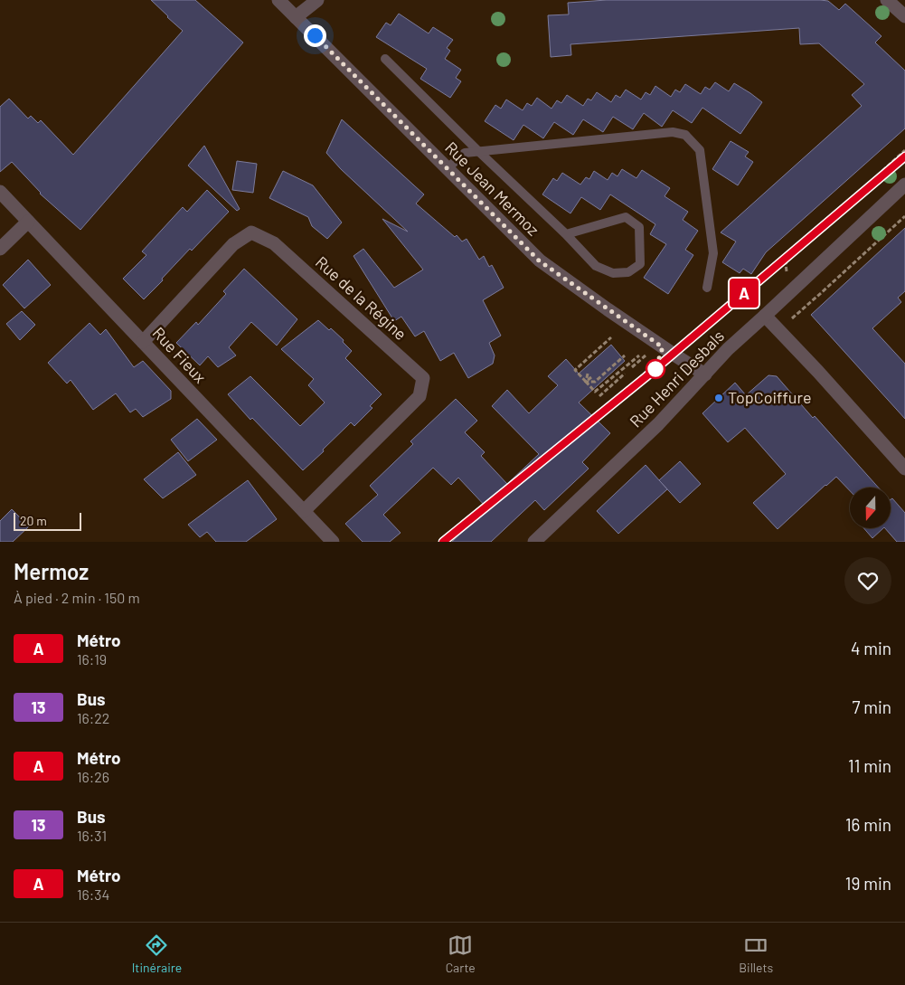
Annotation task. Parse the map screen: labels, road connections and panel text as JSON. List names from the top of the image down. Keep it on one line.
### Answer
{"streets":{"street":["Rue Jean Mermoz","Rue de la Régine","Rue Fieux","Rue Henri Desbals"]},"crossings":[["Rue Jean Mermoz","Rue Henri Desbals"],["Rue de la Régine","Rue Fieux"]],"places":["TopCoiffure"],"lines":["metro line A"],"scale_bar":"20 m","north":"bottom","page":{"on_map":"A","scale":"20 m","heading":["Mermoz","À pied · 2 min · 150 m"],"list":[{"mark":"A","name":"Métro","note":"16:19","value":"4 min"},{"mark":"13","name":"Bus","note":"16:22","value":"7 min"},{"mark":"A","name":"Métro","note":"16:26","value":"11 min"},{"mark":"13","name":"Bus","note":"16:31","value":"16 min"},{"mark":"A","name":"Métro","note":"16:34","value":"19 min"}],"tabs":["Itinéraire","Carte","Billets"]}}
